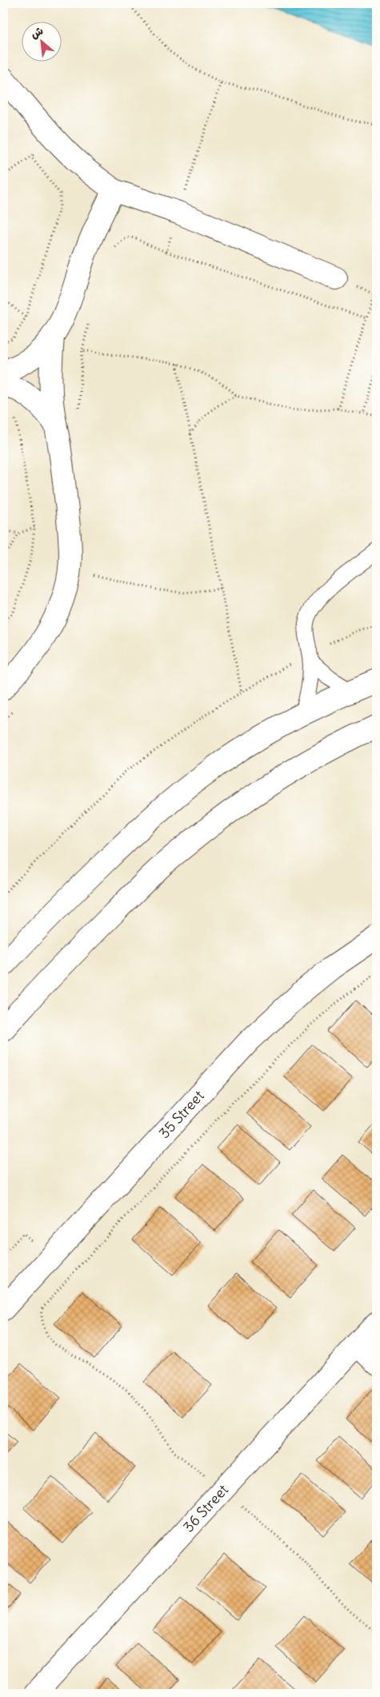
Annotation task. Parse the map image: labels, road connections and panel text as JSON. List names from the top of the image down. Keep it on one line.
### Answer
{"streets":{"street":["35 Street","36 Street"]},"north":"top left"}
